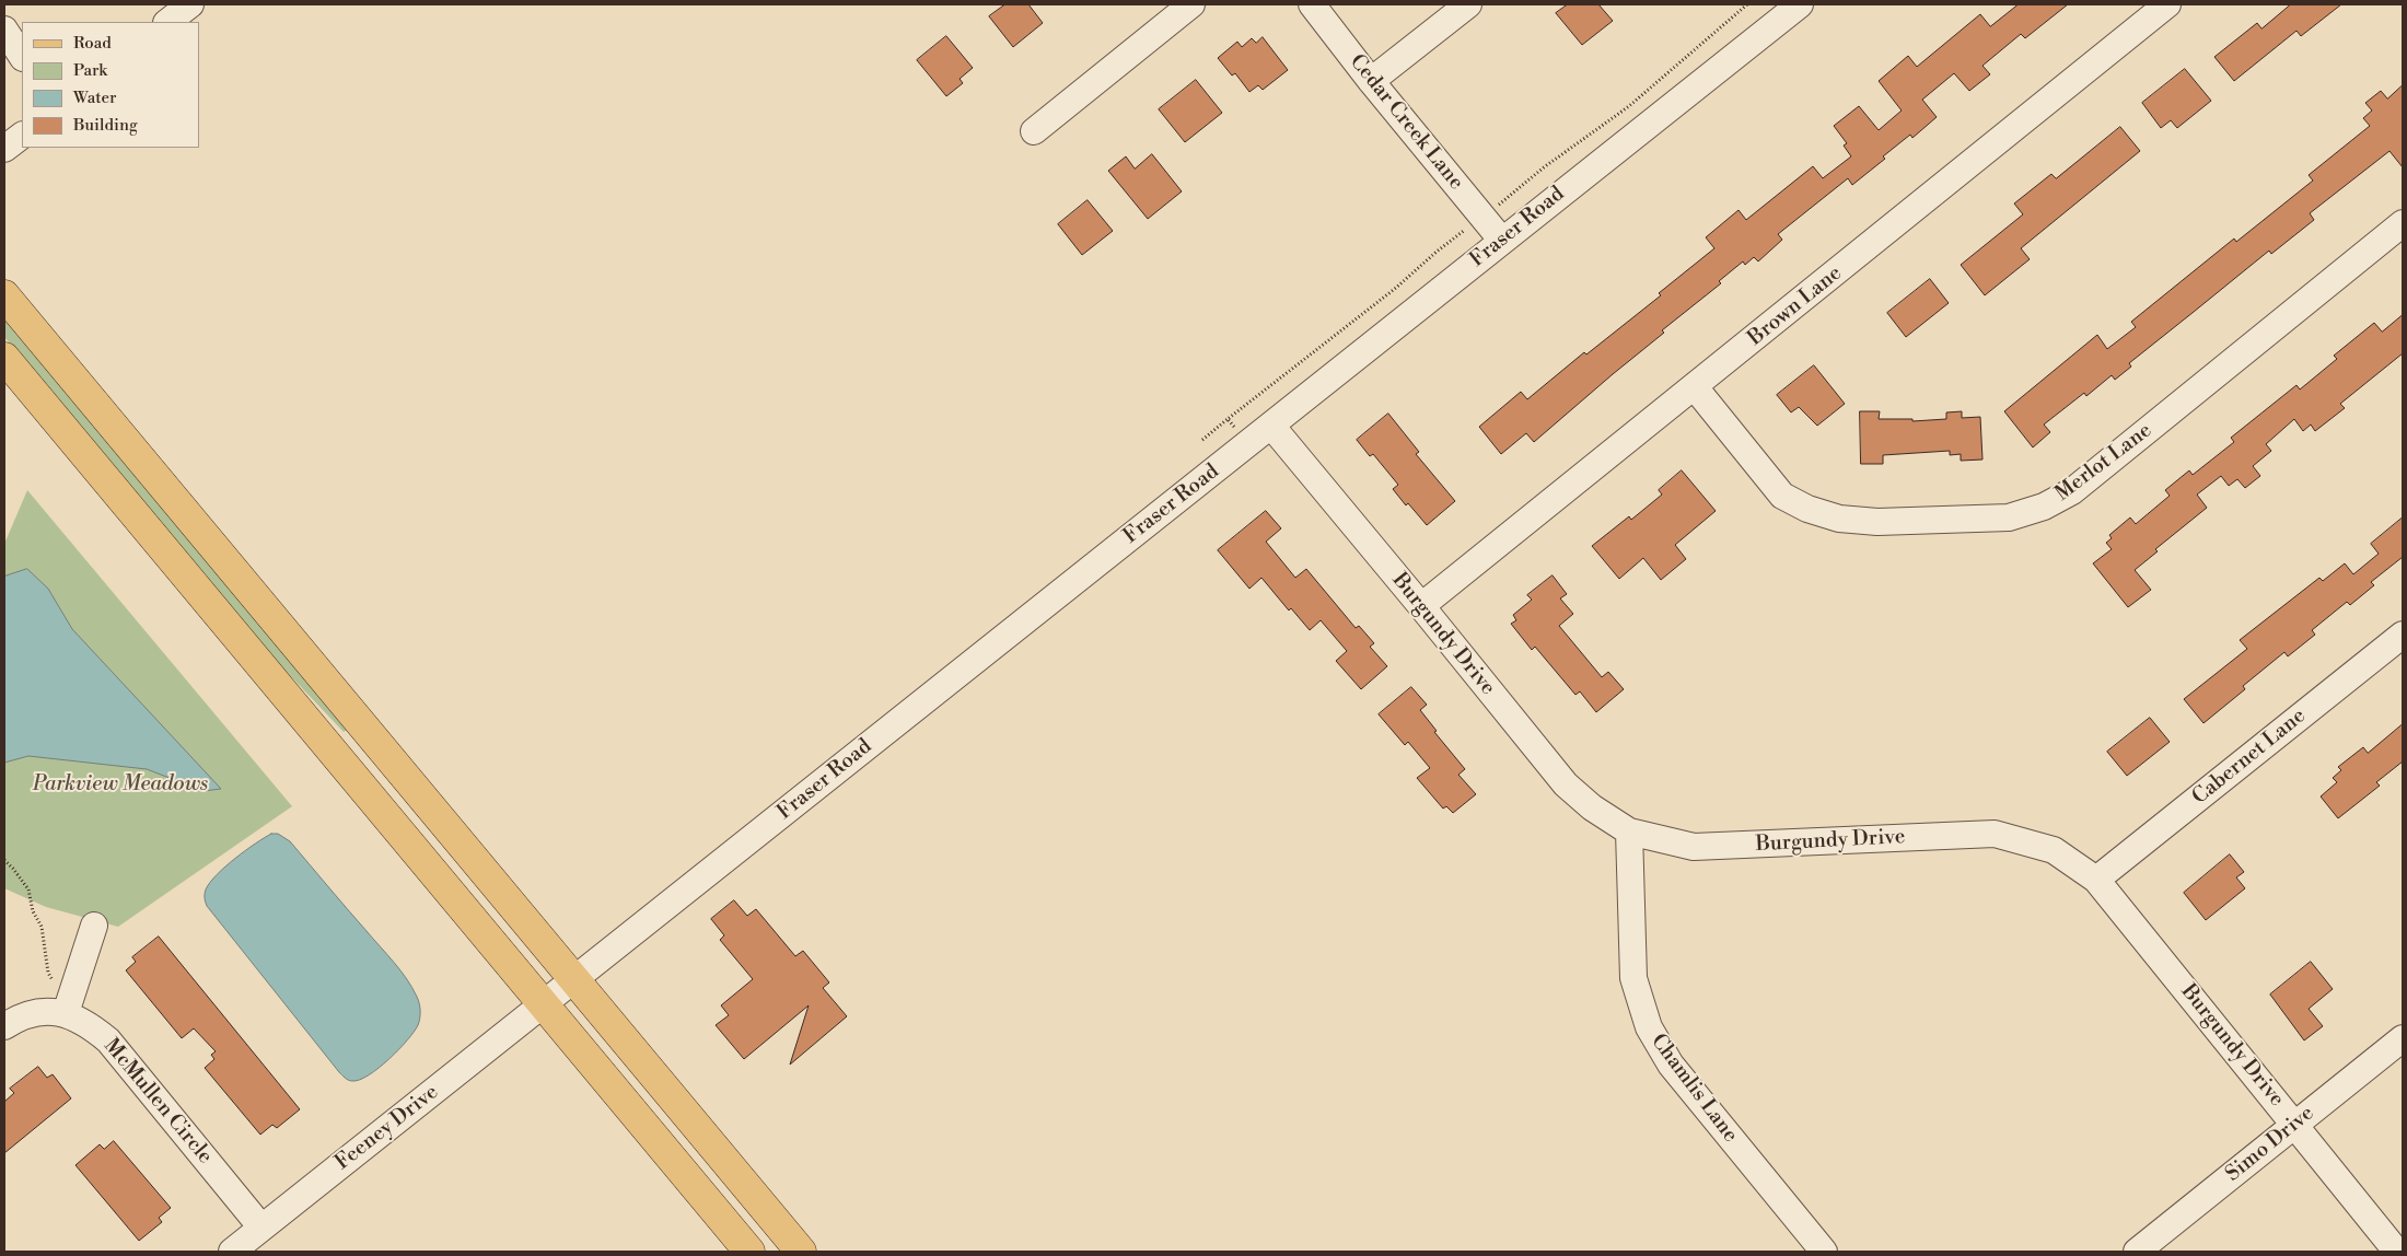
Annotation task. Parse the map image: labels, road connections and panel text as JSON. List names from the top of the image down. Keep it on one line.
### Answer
{"streets":{"street":["Cedar Creek Lane","Fraser Road","Brown Lane","Merlot Lane","Burgundy Drive","Cabernet Lane","Chamlis Lane","McMullen Circle","Feeney Drive","Simo Drive"]},"crossings":[["Cedar Creek Lane","Fraser Road"],["Fraser Road","Burgundy Drive"],["Fraser Road","Feeney Drive"],["Brown Lane","Merlot Lane"],["Brown Lane","Burgundy Drive"],["Burgundy Drive","Cabernet Lane"],["Burgundy Drive","Chamlis Lane"],["Burgundy Drive","Simo Drive"],["McMullen Circle","Feeney Drive"]],"parks":["Parkview Meadows"],"legend":["Road","Park","Water","Building"]}
